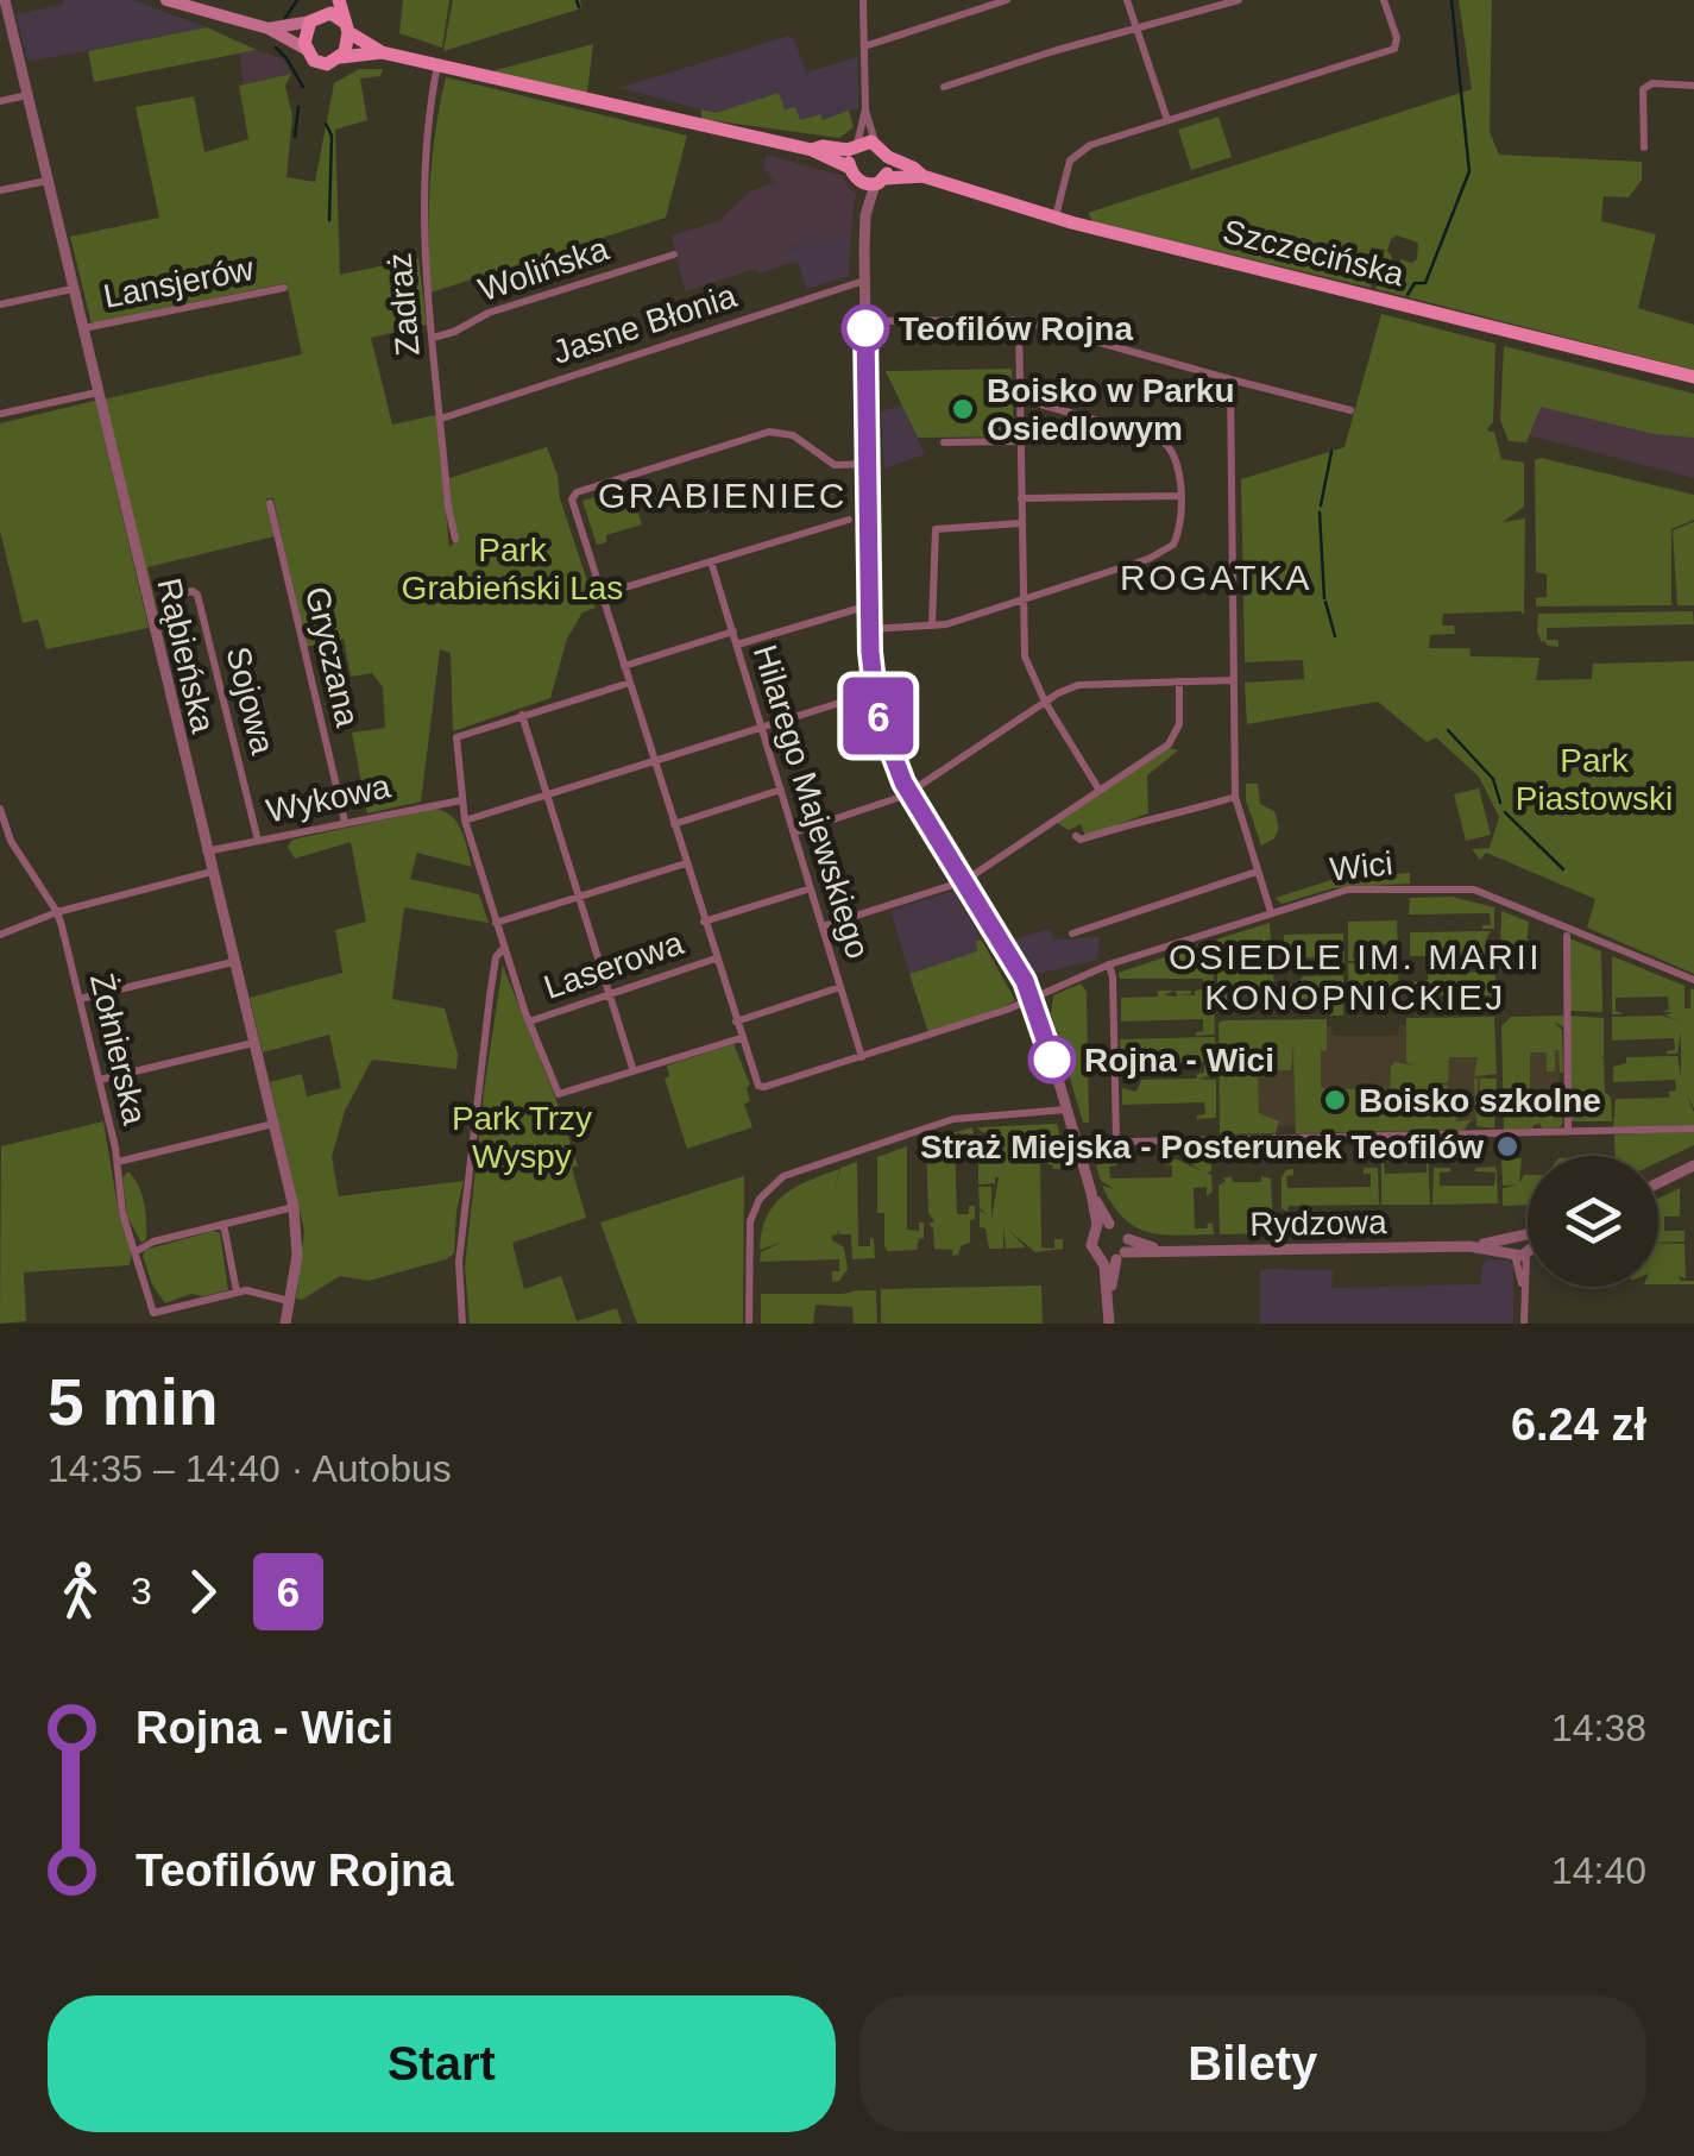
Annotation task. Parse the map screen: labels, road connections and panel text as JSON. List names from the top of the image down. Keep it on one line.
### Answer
{"streets":{"main road":["Szczecińska"],"street":["Wolińska","Lansjerów","Zadraż","Jasne Błonia","Rąbieńska","Gryczana","Sojowa","Wykowa","Hilarego Majewskiego","Wici","Laserowa","Żołnierska","Rydzowa"]},"crossings":[["Wolińska","Zadraż"],["Lansjerów","Rąbieńska"],["Zadraż","Jasne Błonia"],["Rąbieńska","Wykowa"],["Gryczana","Wykowa"],["Sojowa","Wykowa"],["Hilarego Majewskiego","Wici"]],"districts":["GRABIENIEC","ROGATKA","OSIEDLE IM. MARII KONOPNICKIEJ"],"parks":["Park Grabieński Las","Park Piastowski","Park Trzy Wyspy"],"places":["Teofilów Rojna","Boisko w Parku Osiedlowym","Rojna - Wici","Boisko szkolne","Straż Miejska - Posterunek Teofilów"],"lines":["bus line 6"],"page":{"on_map":"6","heading":["5 min","14:35 – 14:40 · Autobus","6.24 zł"],"legs":["3","6"],"list":[{"name":"Rojna - Wici","value":"14:38"},{"name":"Teofilów Rojna","value":"14:40"}],"buttons":["Start","Bilety"]}}
